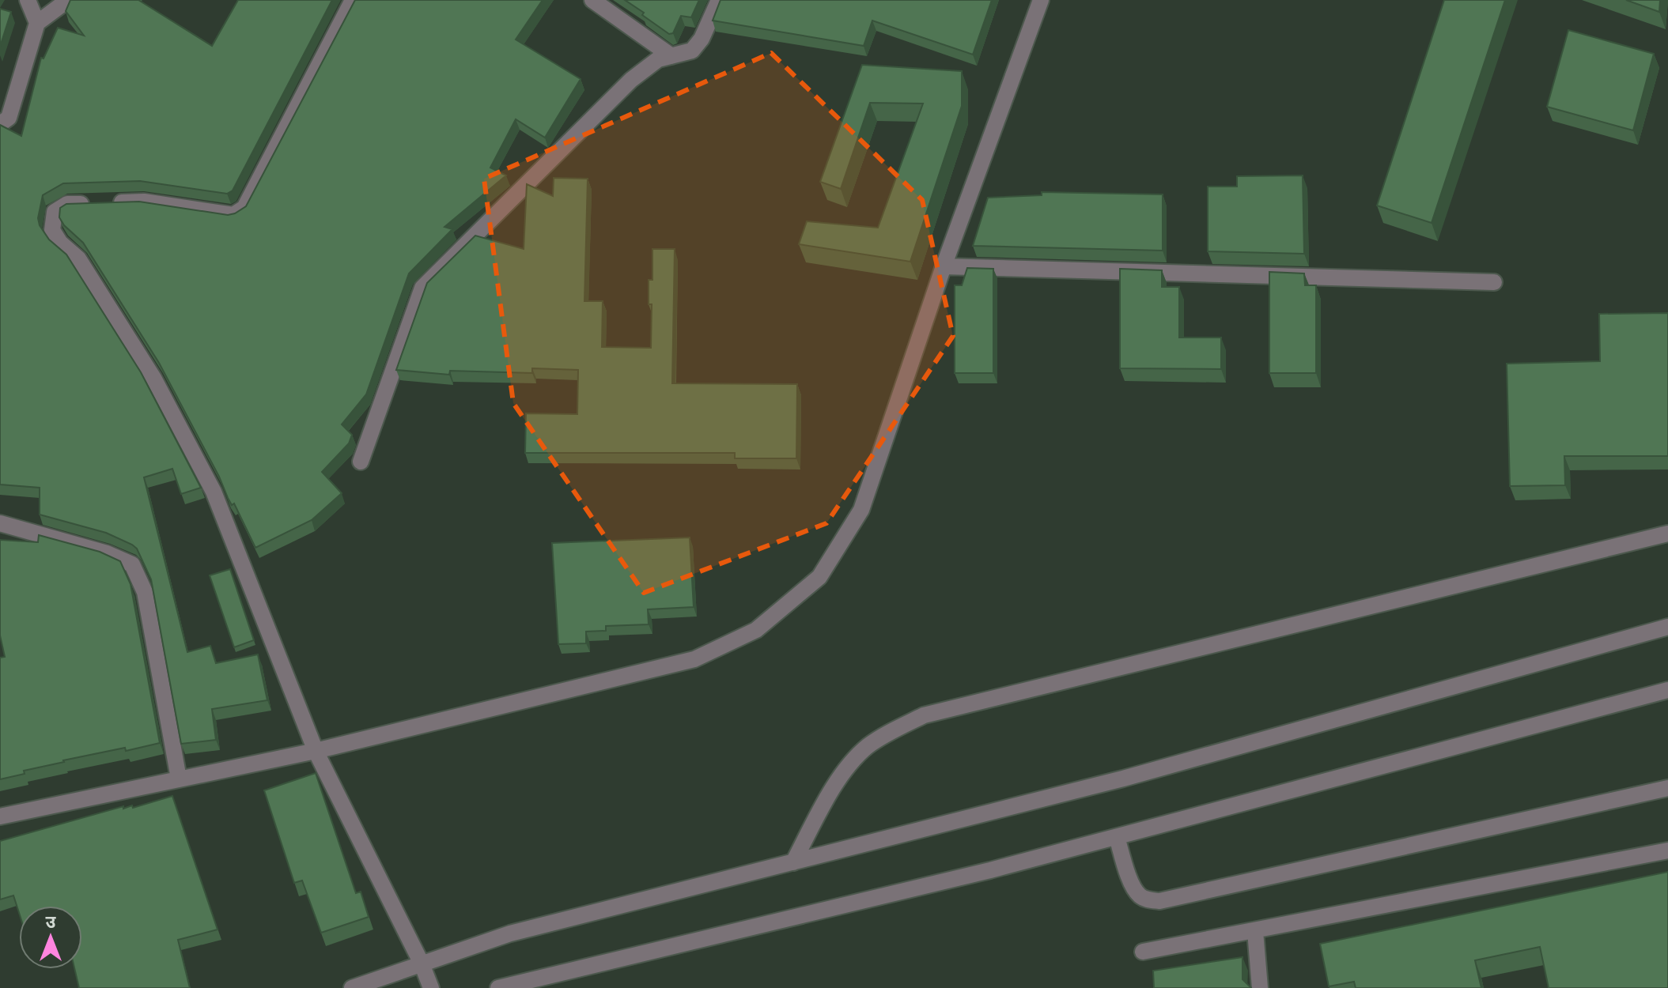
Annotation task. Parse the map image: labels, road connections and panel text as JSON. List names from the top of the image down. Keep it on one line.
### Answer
{"north":"top"}
